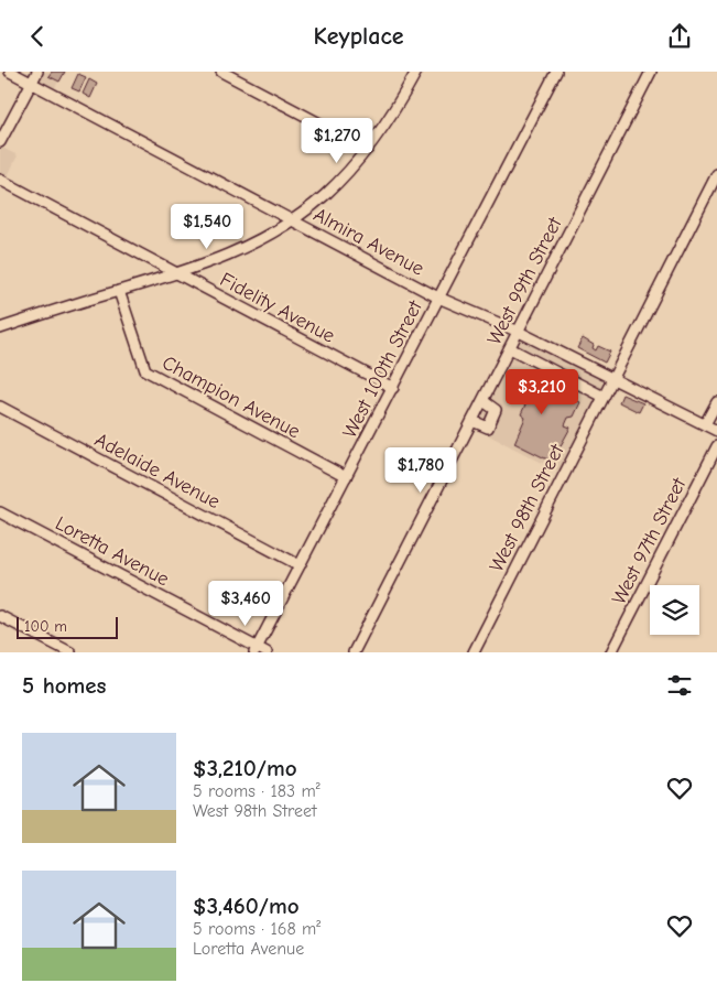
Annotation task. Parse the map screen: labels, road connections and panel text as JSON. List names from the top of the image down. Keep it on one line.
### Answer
{"streets":{"street":["Almira Avenue","West 99th Street","Fidelity Avenue","West 100th Street","Champion Avenue","Adelaide Avenue","West 98th Street","West 97th Street","Loretta Avenue"]},"crossings":[["Almira Avenue","West 99th Street"],["Almira Avenue","West 100th Street"],["Almira Avenue","West 98th Street"],["Fidelity Avenue","West 100th Street"],["West 100th Street","Champion Avenue"],["West 100th Street","Adelaide Avenue"],["West 100th Street","Loretta Avenue"]],"scale_bar":"100 m","page":{"header":"Keyplace","price":["$1,270","$1,540","$3,210","$1,780","$3,460"],"scale":"100 m","heading":"5 homes","list":[{"name":"$3,210/mo","note":"5 rooms · 183 m² · West 98th Street"},{"name":"$3,460/mo","note":"5 rooms · 168 m² · Loretta Avenue"}]}}
